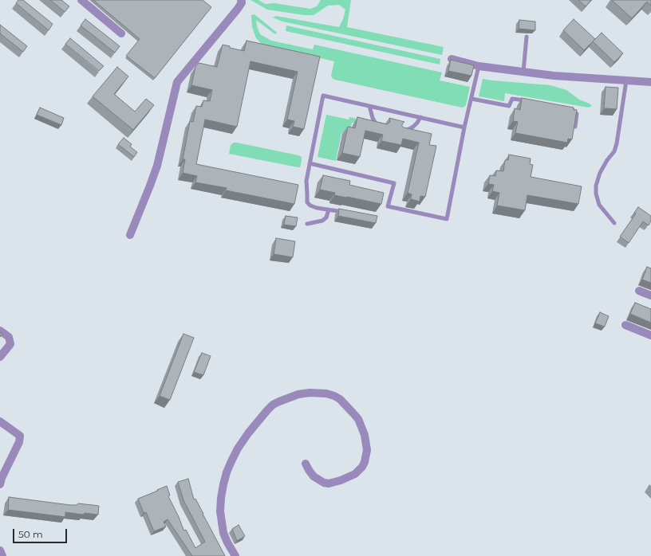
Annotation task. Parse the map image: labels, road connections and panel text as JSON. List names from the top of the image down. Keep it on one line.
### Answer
{"scale_bar":"50 m"}
